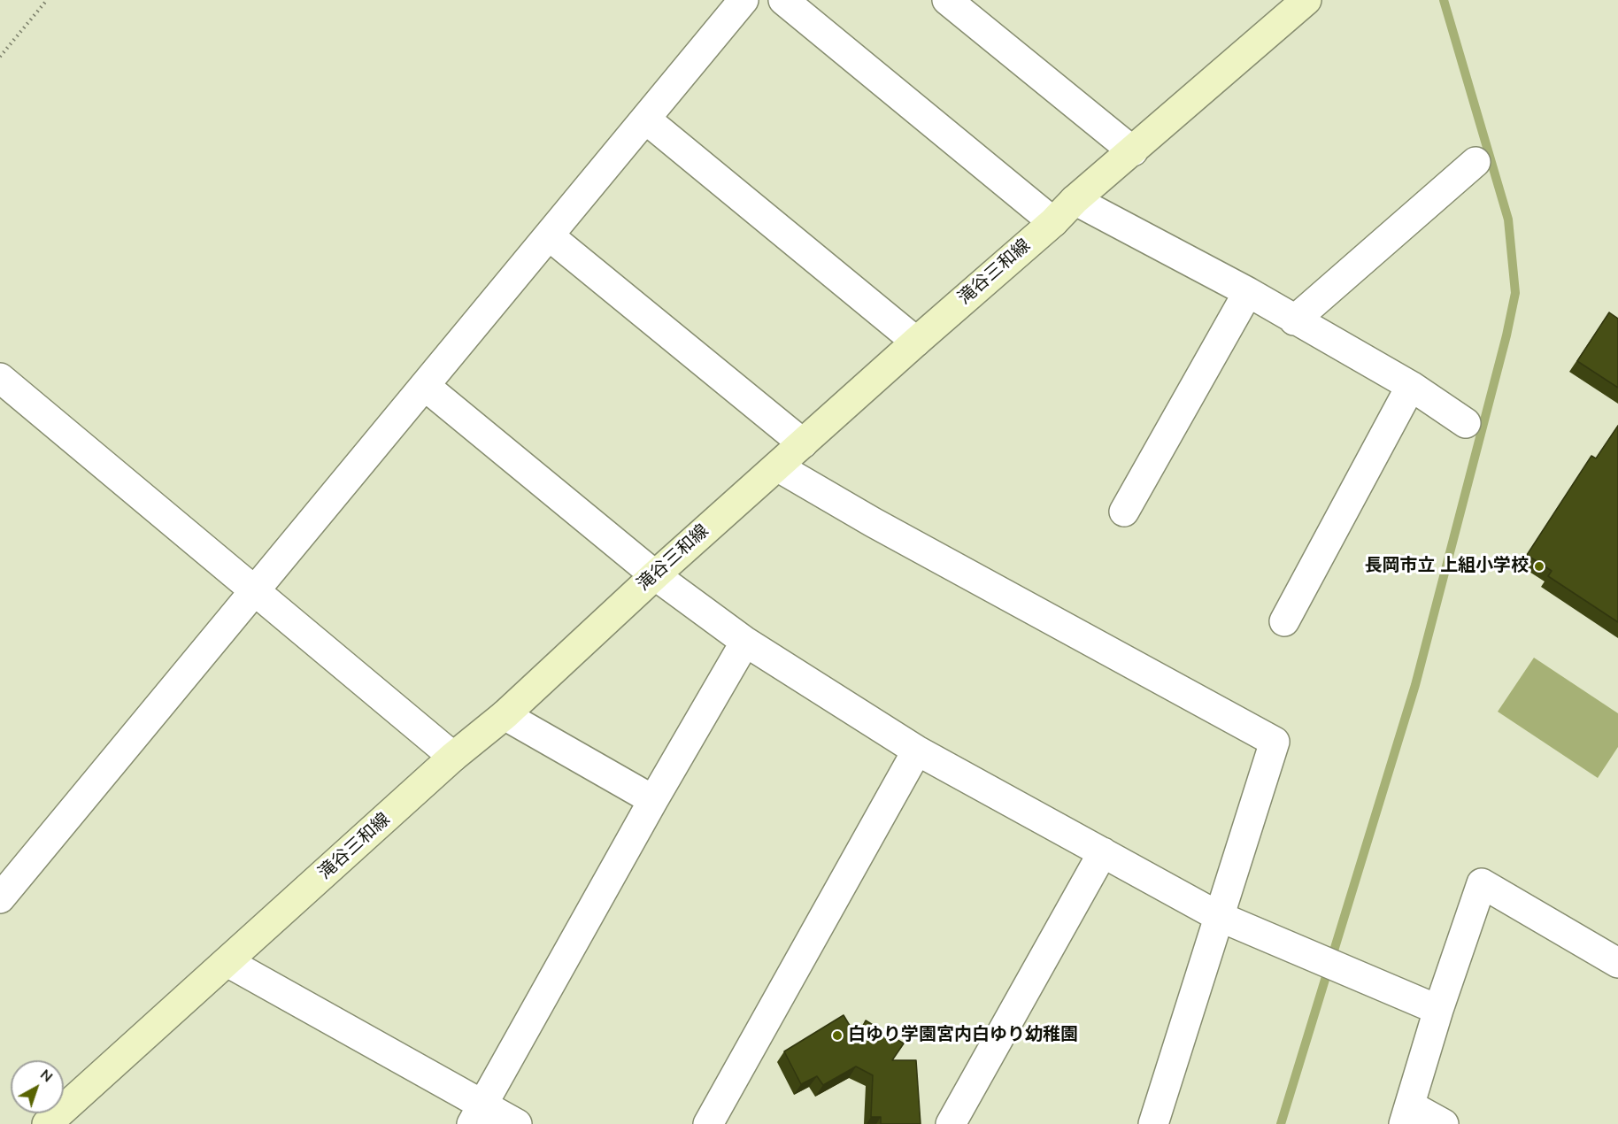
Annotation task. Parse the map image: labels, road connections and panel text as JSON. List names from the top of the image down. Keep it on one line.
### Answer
{"streets":{"main road":["滝谷三和線"]},"places":["長岡市立 上組小学校","白ゆり学園宮内白ゆり幼稚園"],"north":"top right"}
